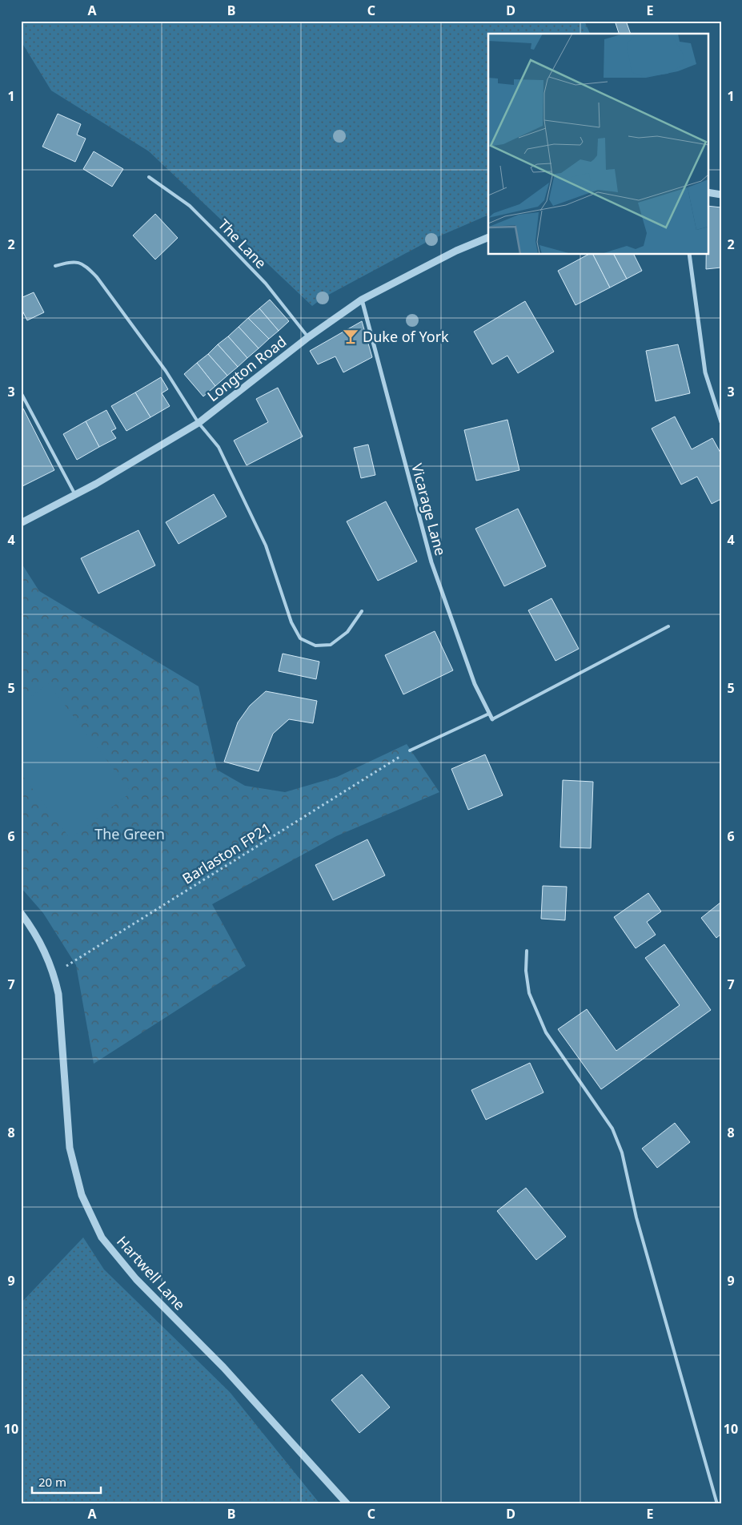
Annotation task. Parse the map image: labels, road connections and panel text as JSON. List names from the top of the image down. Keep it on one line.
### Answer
{"streets":{"street":["Longton Road","Vicarage Lane","Hartwell Lane"],"lane":["The Lane"],"path":["Barlaston FP21"]},"crossings":[["The Lane","Longton Road"],["Longton Road","Vicarage Lane"],["Barlaston FP21","Hartwell Lane"]],"parks":["The Green"],"places":{"bar":["Duke of York"]},"scale_bar":"20 m","grid":{"columns":["A","B","C","D","E"],"rows":["1","2","3","4","5","6","7","8","9","10"]}}
